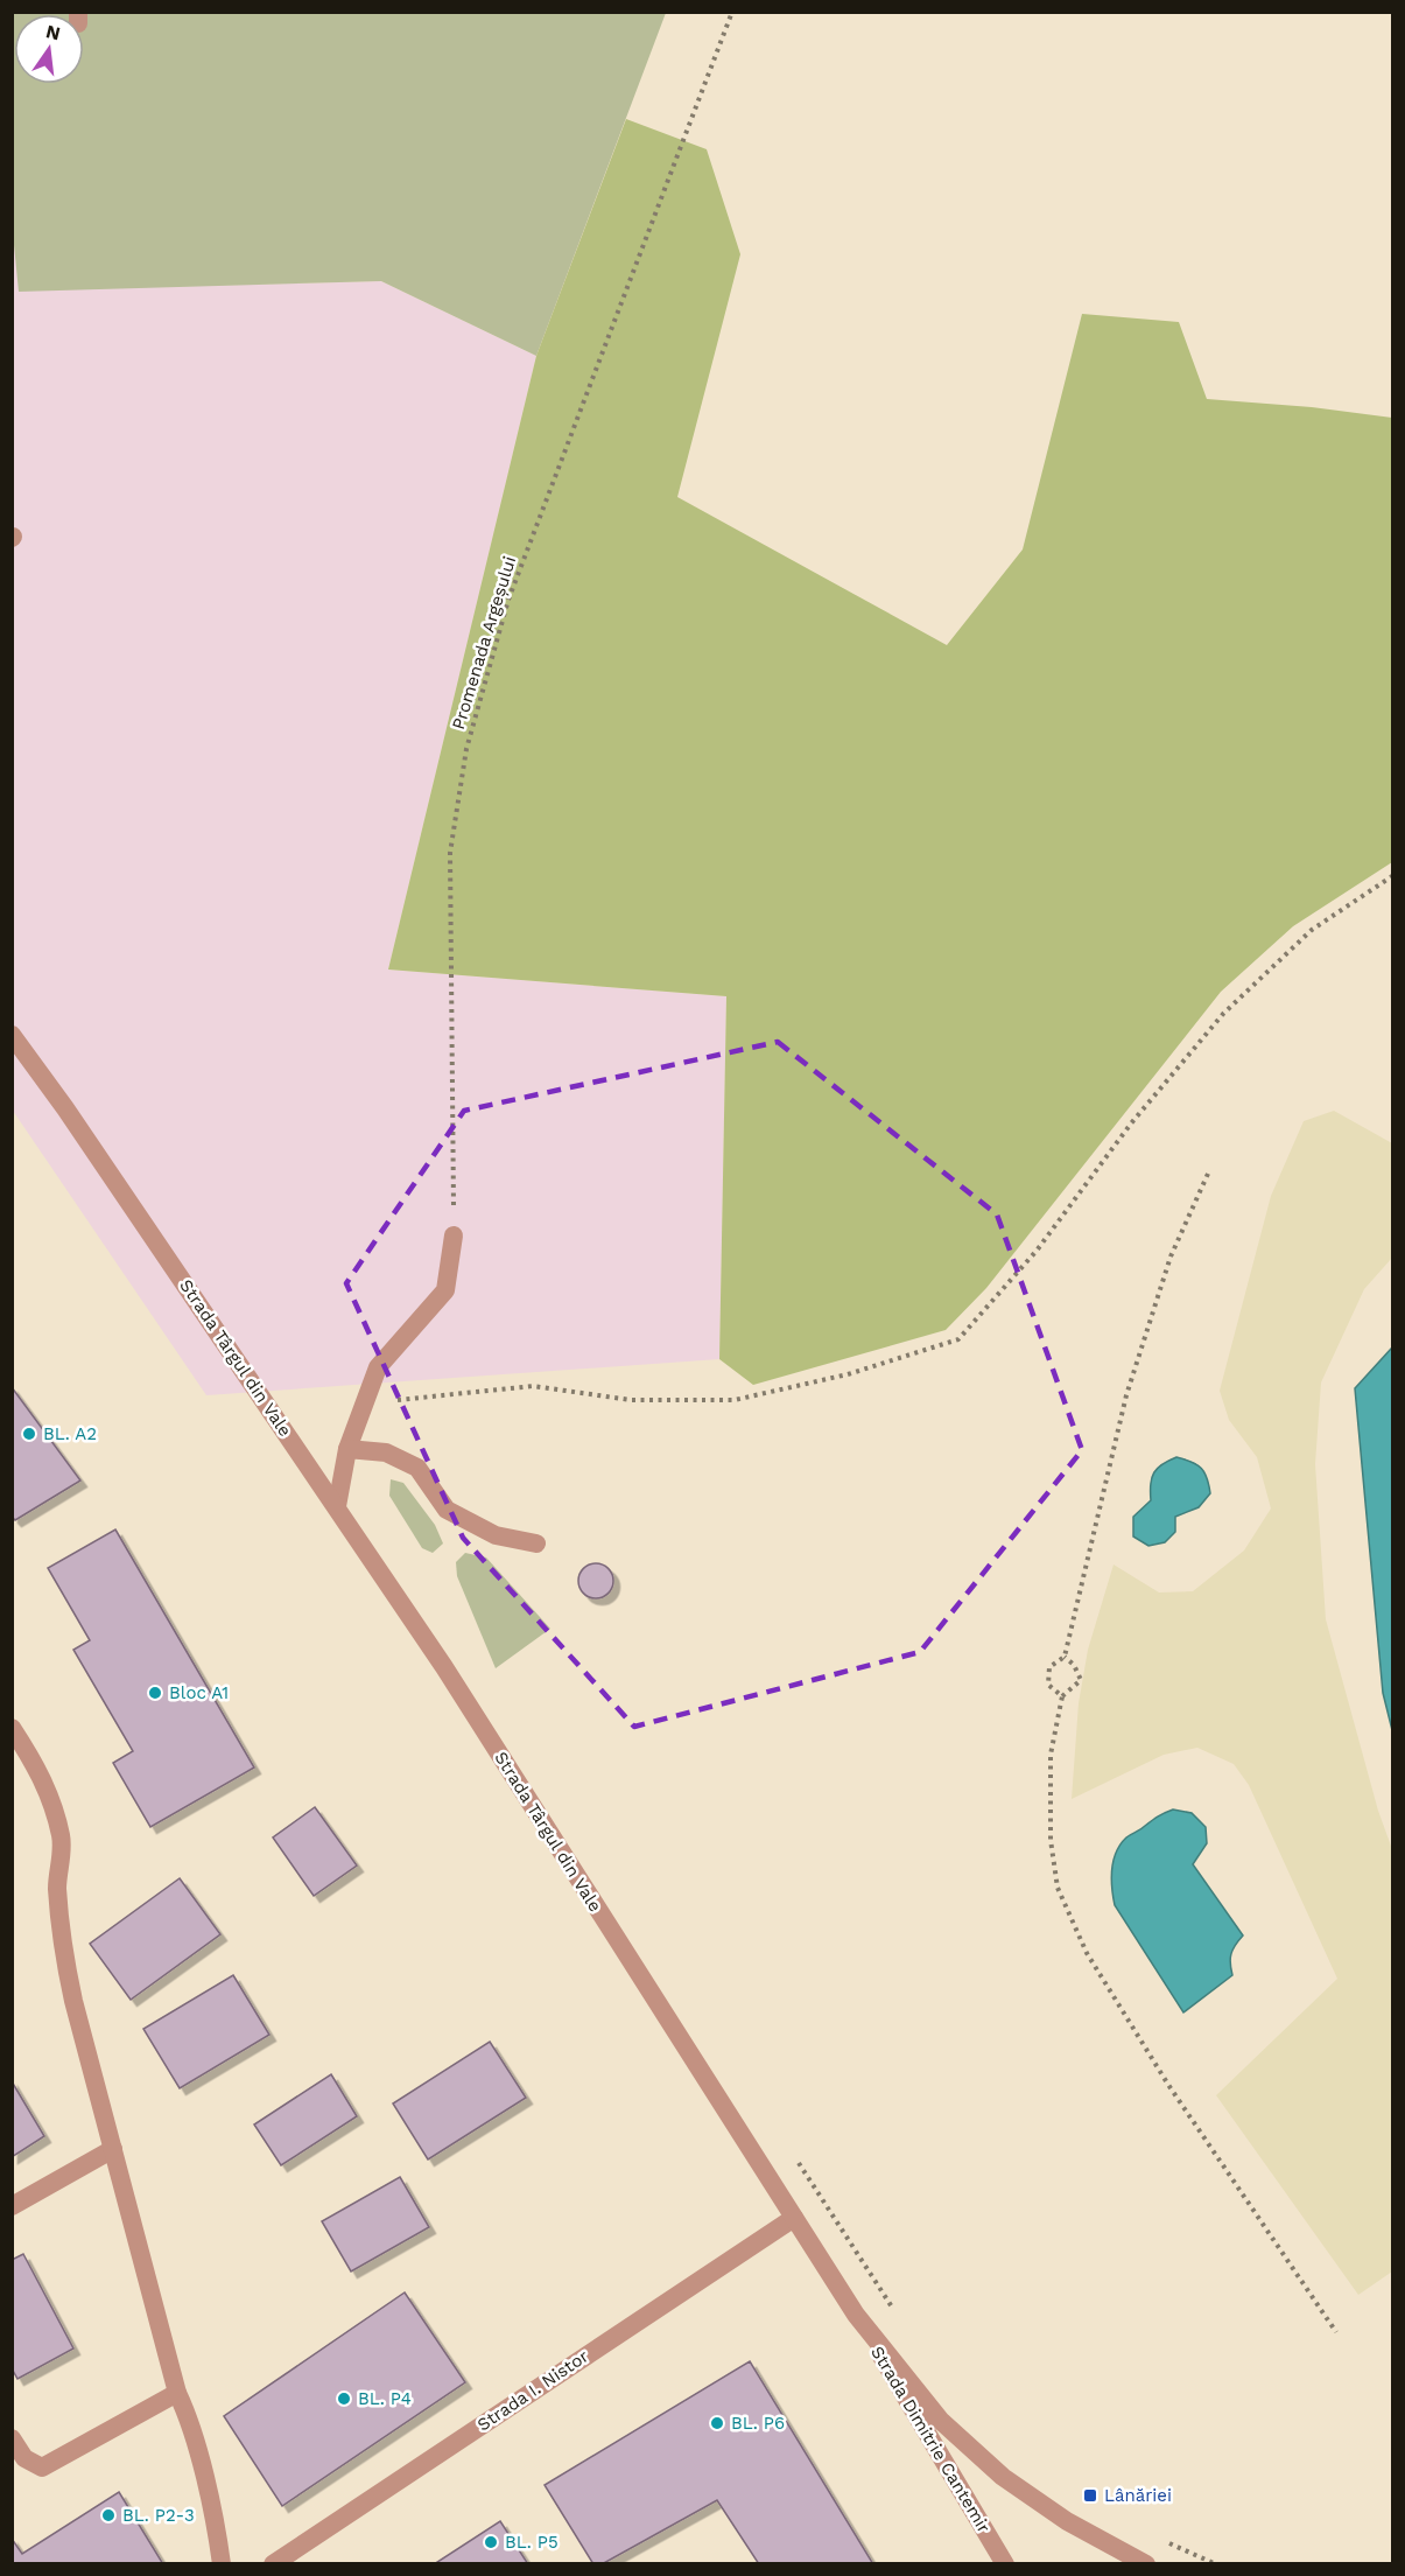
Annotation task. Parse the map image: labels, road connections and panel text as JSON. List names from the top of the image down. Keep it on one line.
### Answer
{"streets":{"street":["Strada Târgul din Vale","Strada I. Nistor","Strada Dimitrie Cantemir"],"path":["Promenada Argeșului"]},"crossings":[["Strada Târgul din Vale","Strada I. Nistor"],["Strada Târgul din Vale","Strada Dimitrie Cantemir"]],"places":{"other":["BL. A2","Bloc A1","BL. P4","BL. P6","BL. P2-3","BL. P5"],"transit":["Lânăriei"]},"north":"top"}
